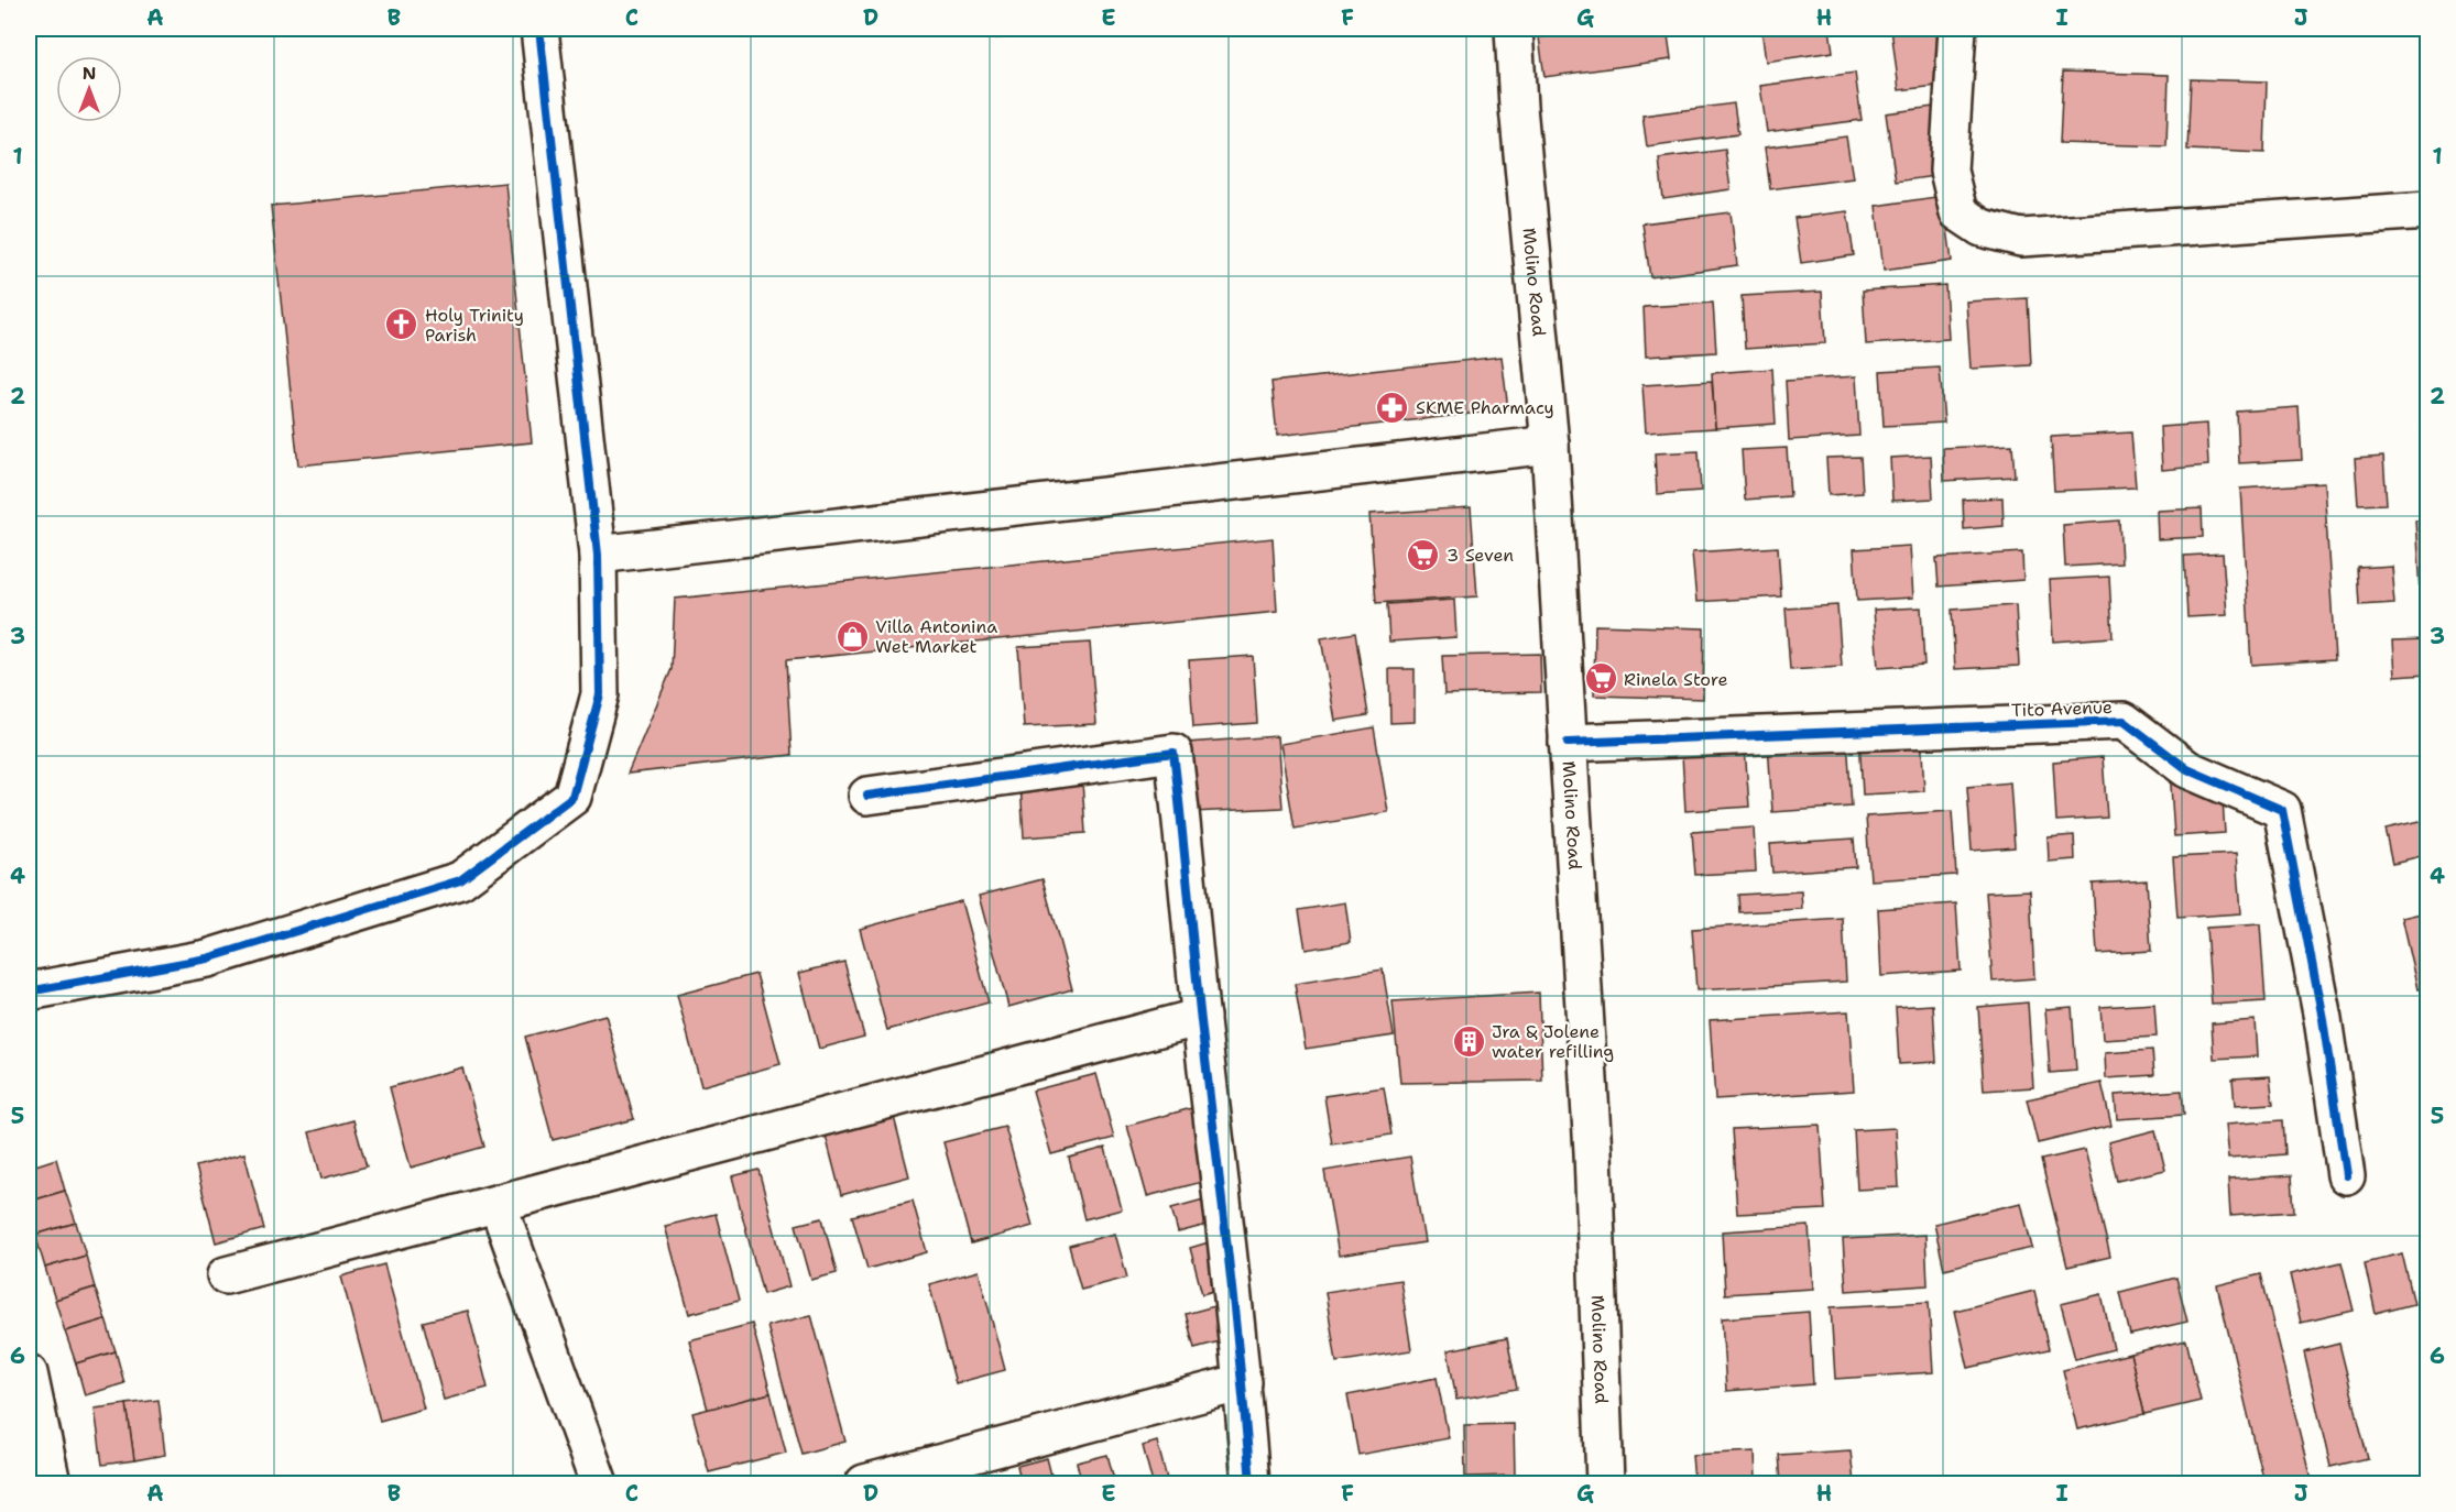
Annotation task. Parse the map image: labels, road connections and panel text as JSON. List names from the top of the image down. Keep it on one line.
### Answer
{"streets":{"street":["Molino Road","Tito Avenue"]},"crossings":[["Molino Road","Tito Avenue"]],"places":{"church":["Holy Trinity Parish"],"pharmacy":["SKME Pharmacy"],"supermarket":["3 Seven","Rinela Store"],"shop":["Villa Antonina Wet Market"],"building":["Jra & Jolene water refilling"]},"north":"top","grid":{"columns":["A","B","C","D","E","F","G","H","I","J"],"rows":["1","2","3","4","5","6"]}}
